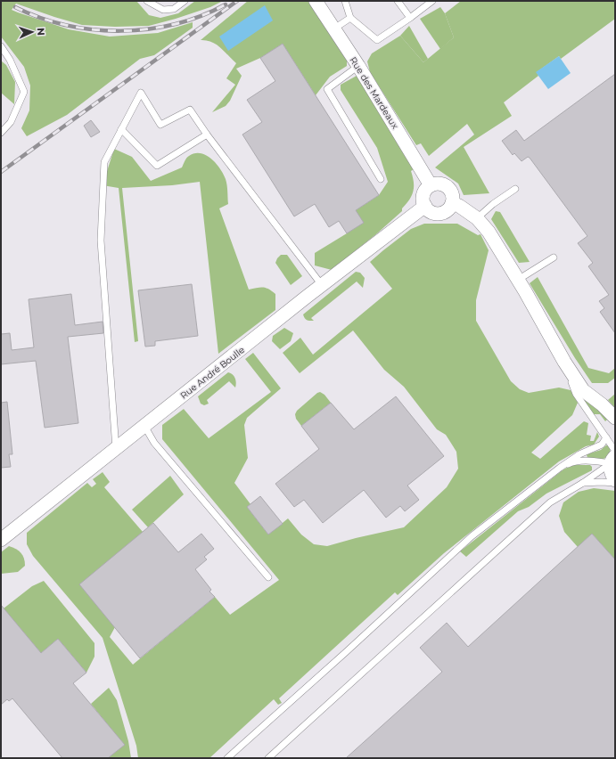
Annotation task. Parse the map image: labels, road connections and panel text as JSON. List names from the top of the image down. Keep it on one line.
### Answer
{"streets":{"street":["Rue des Mardeaux","Rue André Boulle"]},"crossings":[["Rue des Mardeaux","Rue André Boulle"]],"north":"right"}
